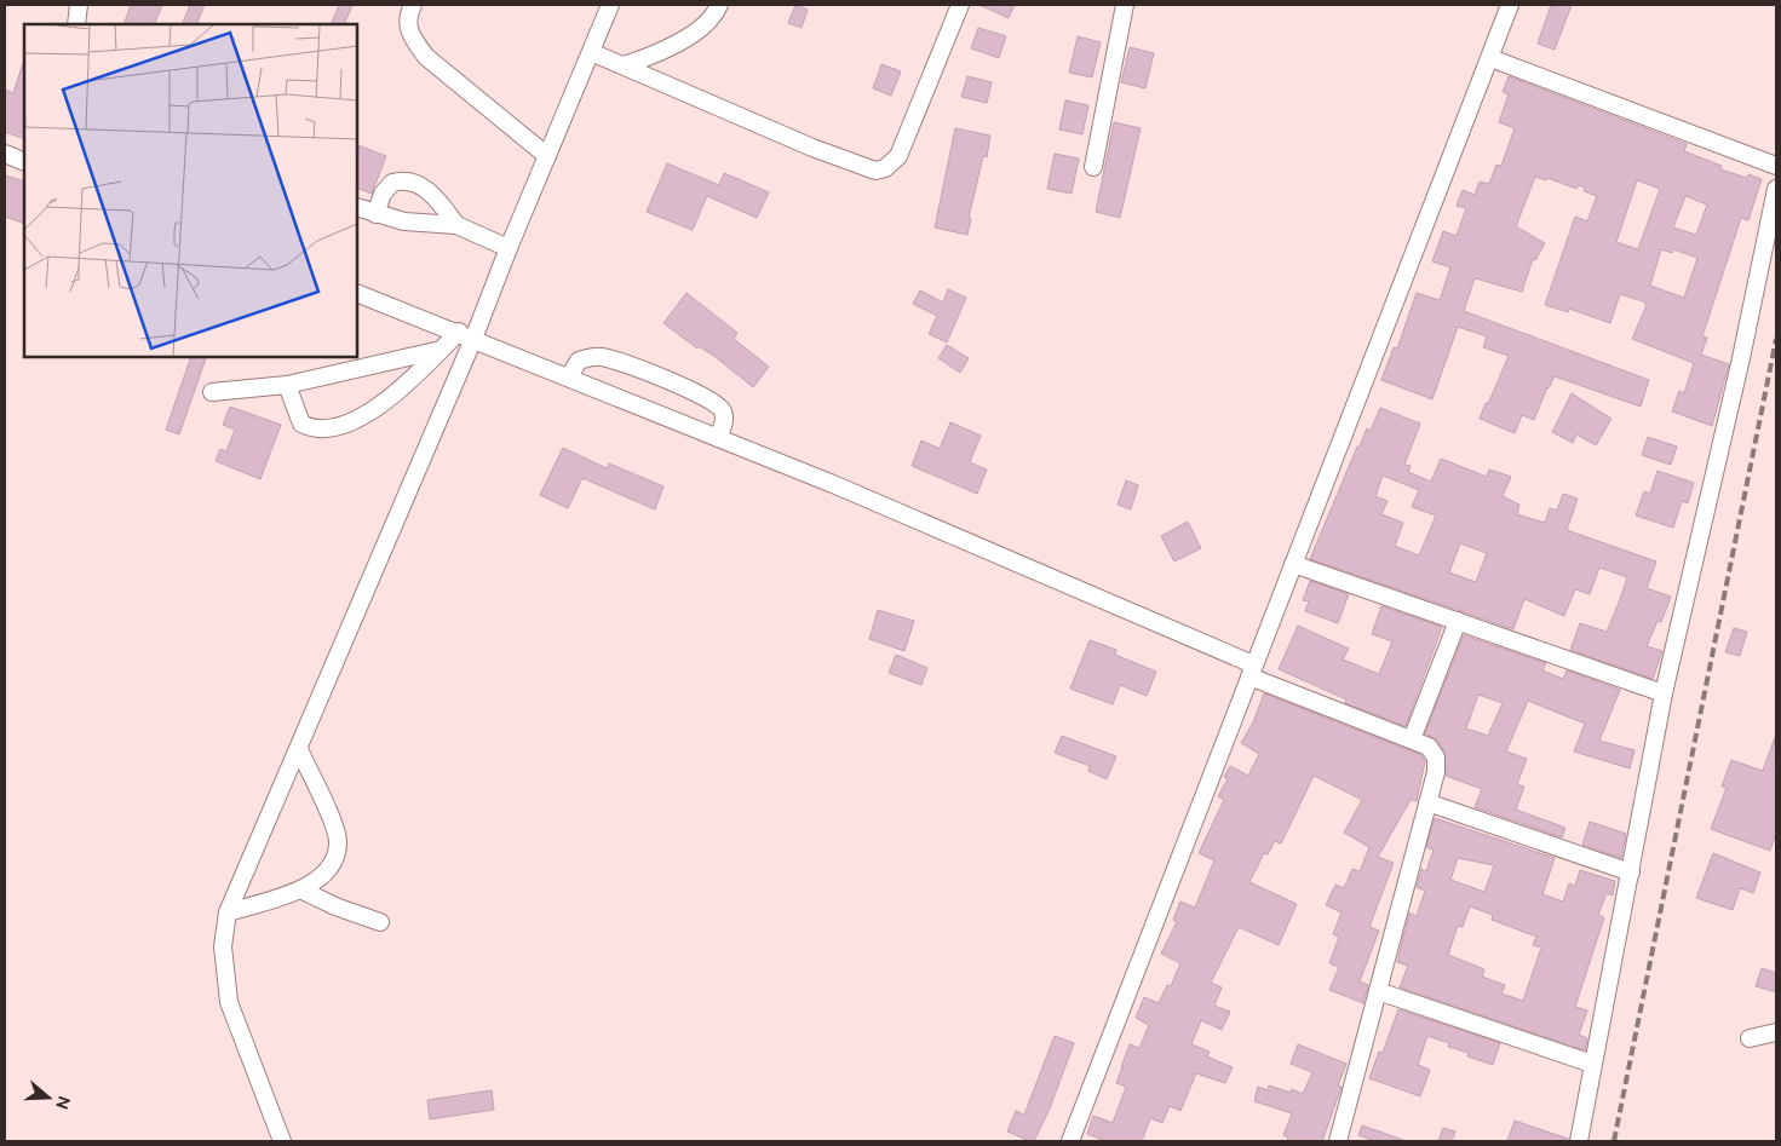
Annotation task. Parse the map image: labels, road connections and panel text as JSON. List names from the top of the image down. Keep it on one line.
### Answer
{"north":"right"}
